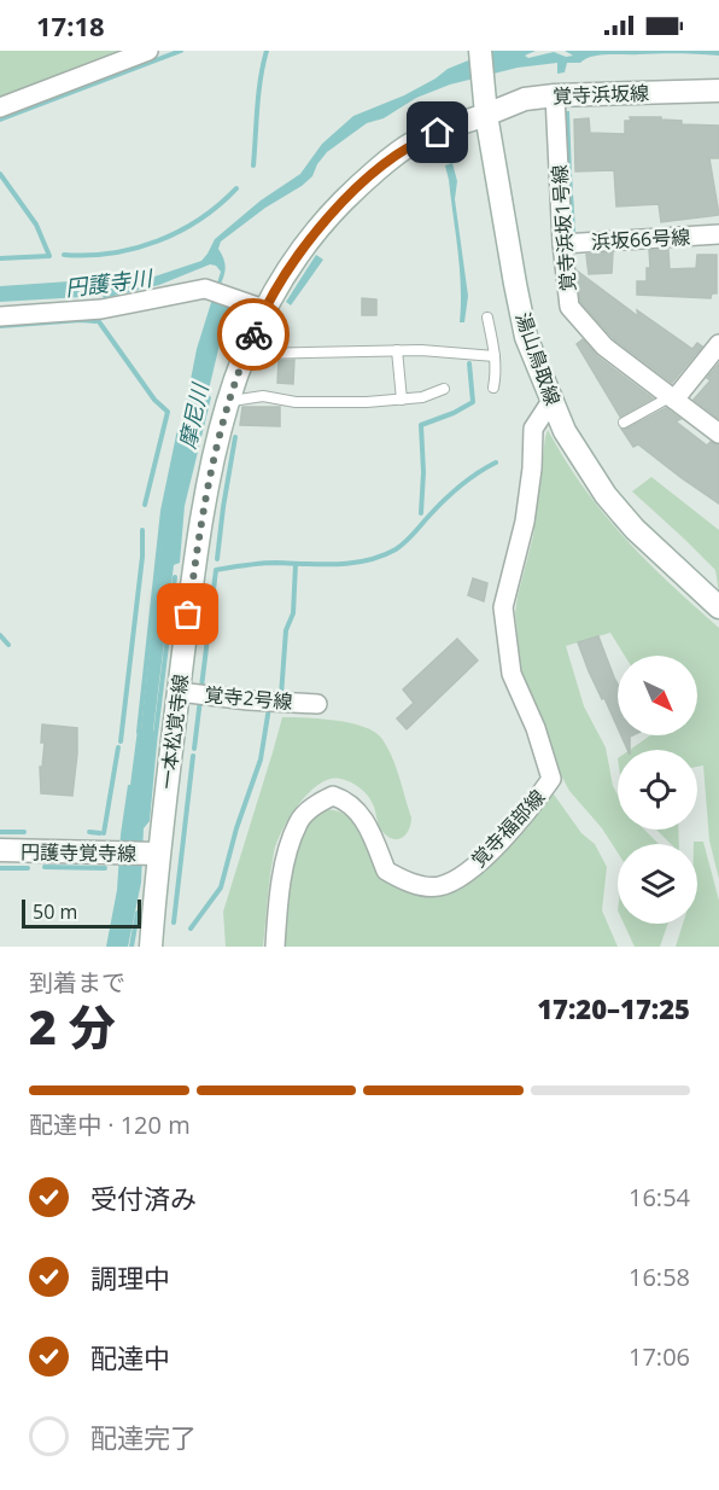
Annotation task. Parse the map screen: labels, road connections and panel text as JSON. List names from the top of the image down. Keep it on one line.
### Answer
{"streets":{"main road":["覚寺浜坂線","湯山鳥取線","一本松覚寺線","円護寺覚寺線"],"street":["覚寺浜坂1号線","浜坂66号線","覚寺2号線","覚寺福部線"]},"crossings":[["覚寺浜坂線","覚寺浜坂1号線"],["覚寺浜坂線","湯山鳥取線"],["覚寺浜坂線","一本松覚寺線"],["覚寺浜坂1号線","浜坂66号線"],["湯山鳥取線","一本松覚寺線"],["湯山鳥取線","覚寺福部線"],["覚寺2号線","一本松覚寺線"],["一本松覚寺線","円護寺覚寺線"]],"water":["円護寺川","摩尼川"],"scale_bar":"50 m","north":"bottom right","page":{"status":"17:18","scale":"50 m","heading":["2 分","到着まで","17:20–17:25"],"bar":"配達中 · 120 m","list":[["受付済み","16:54"],["調理中","16:58"],["配達中","17:06"],"配達完了"]}}
